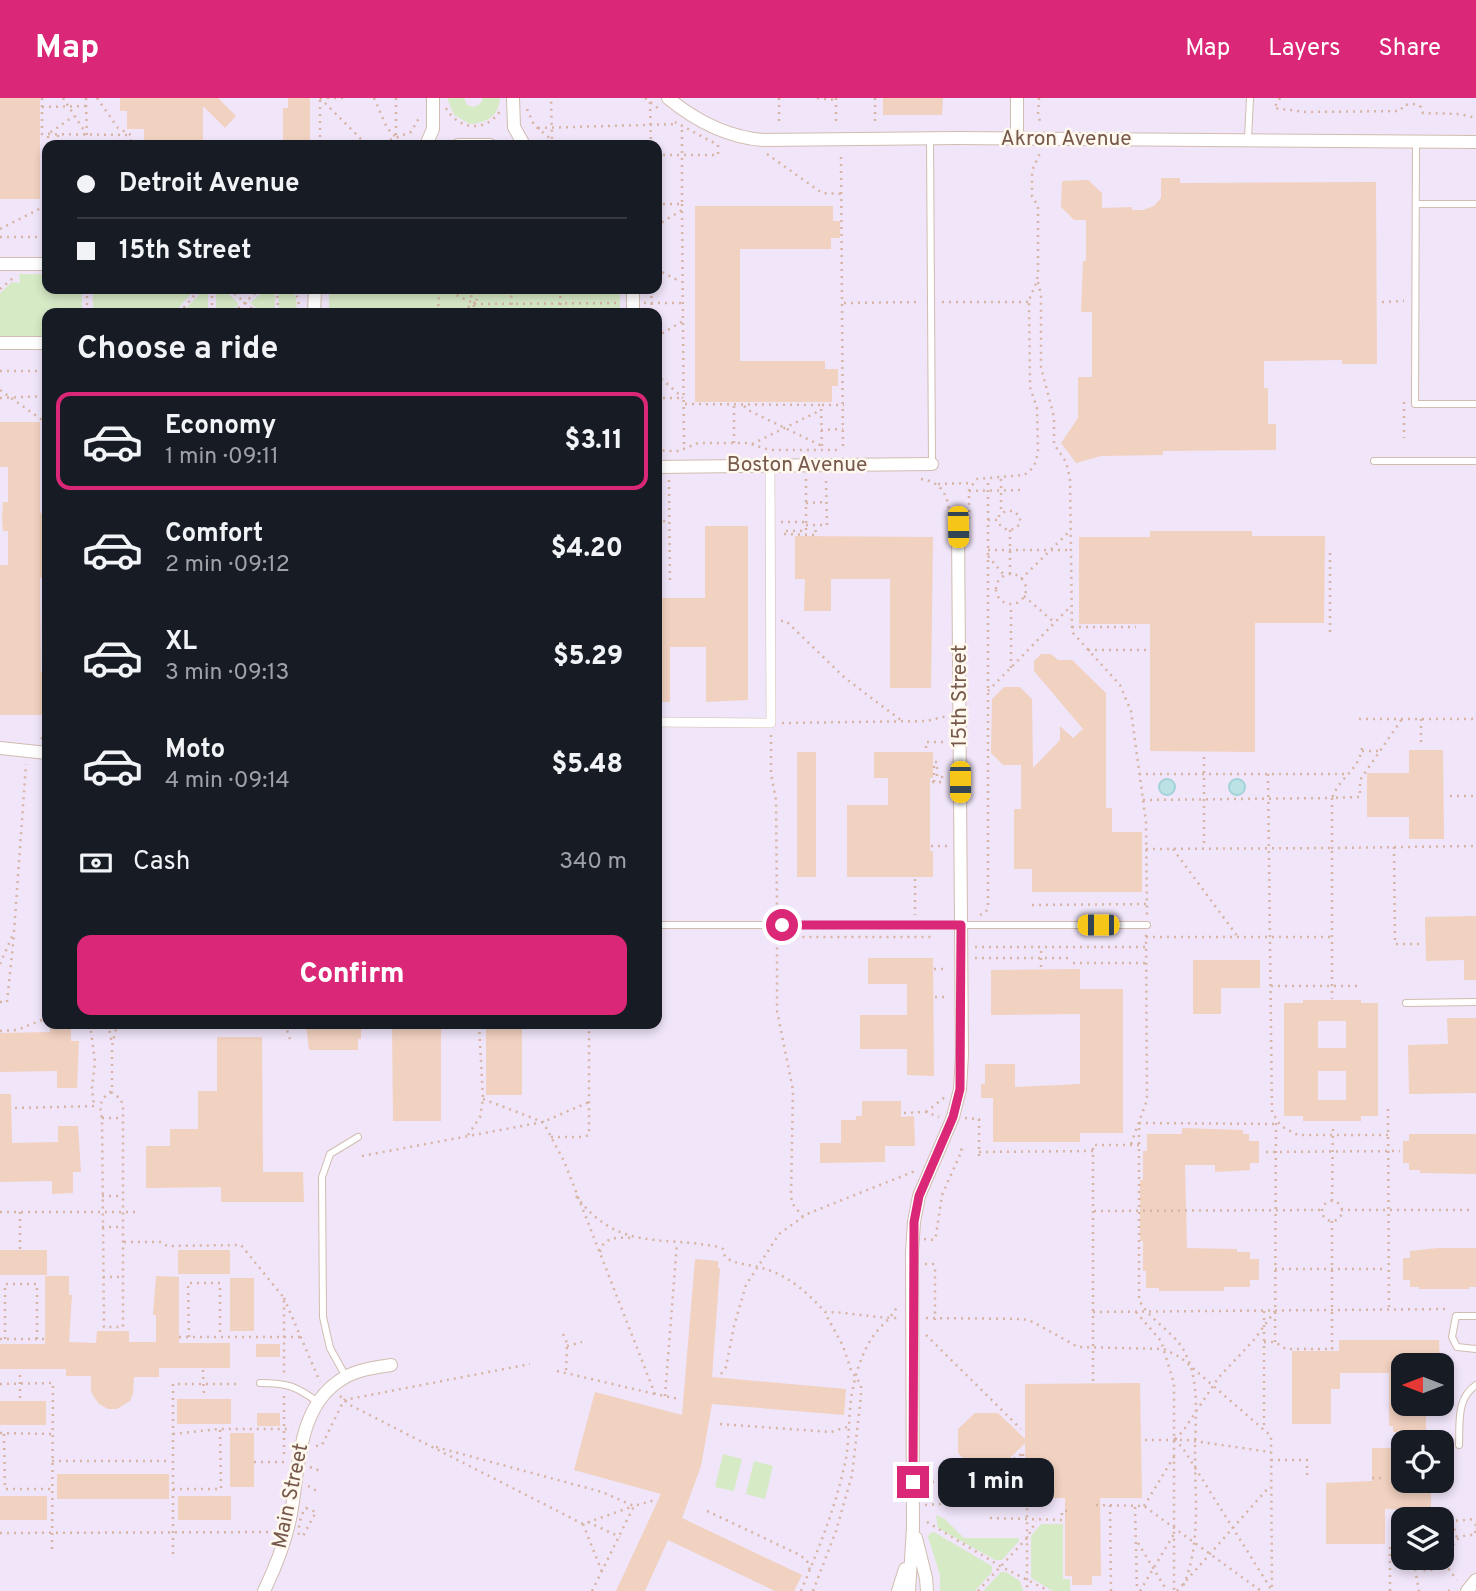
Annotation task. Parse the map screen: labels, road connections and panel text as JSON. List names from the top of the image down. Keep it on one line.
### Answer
{"streets":{"street":["Akron Avenue","Boston Avenue","15th Street","Main Street"]},"north":"left","page":{"header":"Map","nav":["Map","Layers","Share"],"banner":["Detroit Avenue","15th Street"],"heading":"Choose a ride","list":[{"name":"Economy","note":"1 min · 09:11","value":"$3.11"},{"name":"Comfort","note":"2 min · 09:12","value":"$4.20"},{"name":"XL","note":"3 min · 09:13","value":"$5.29"},{"name":"Moto","note":"4 min · 09:14","value":"$5.48"}],"pay":["Cash","340 m"],"buttons":"Confirm","bubble":"1 min"}}
